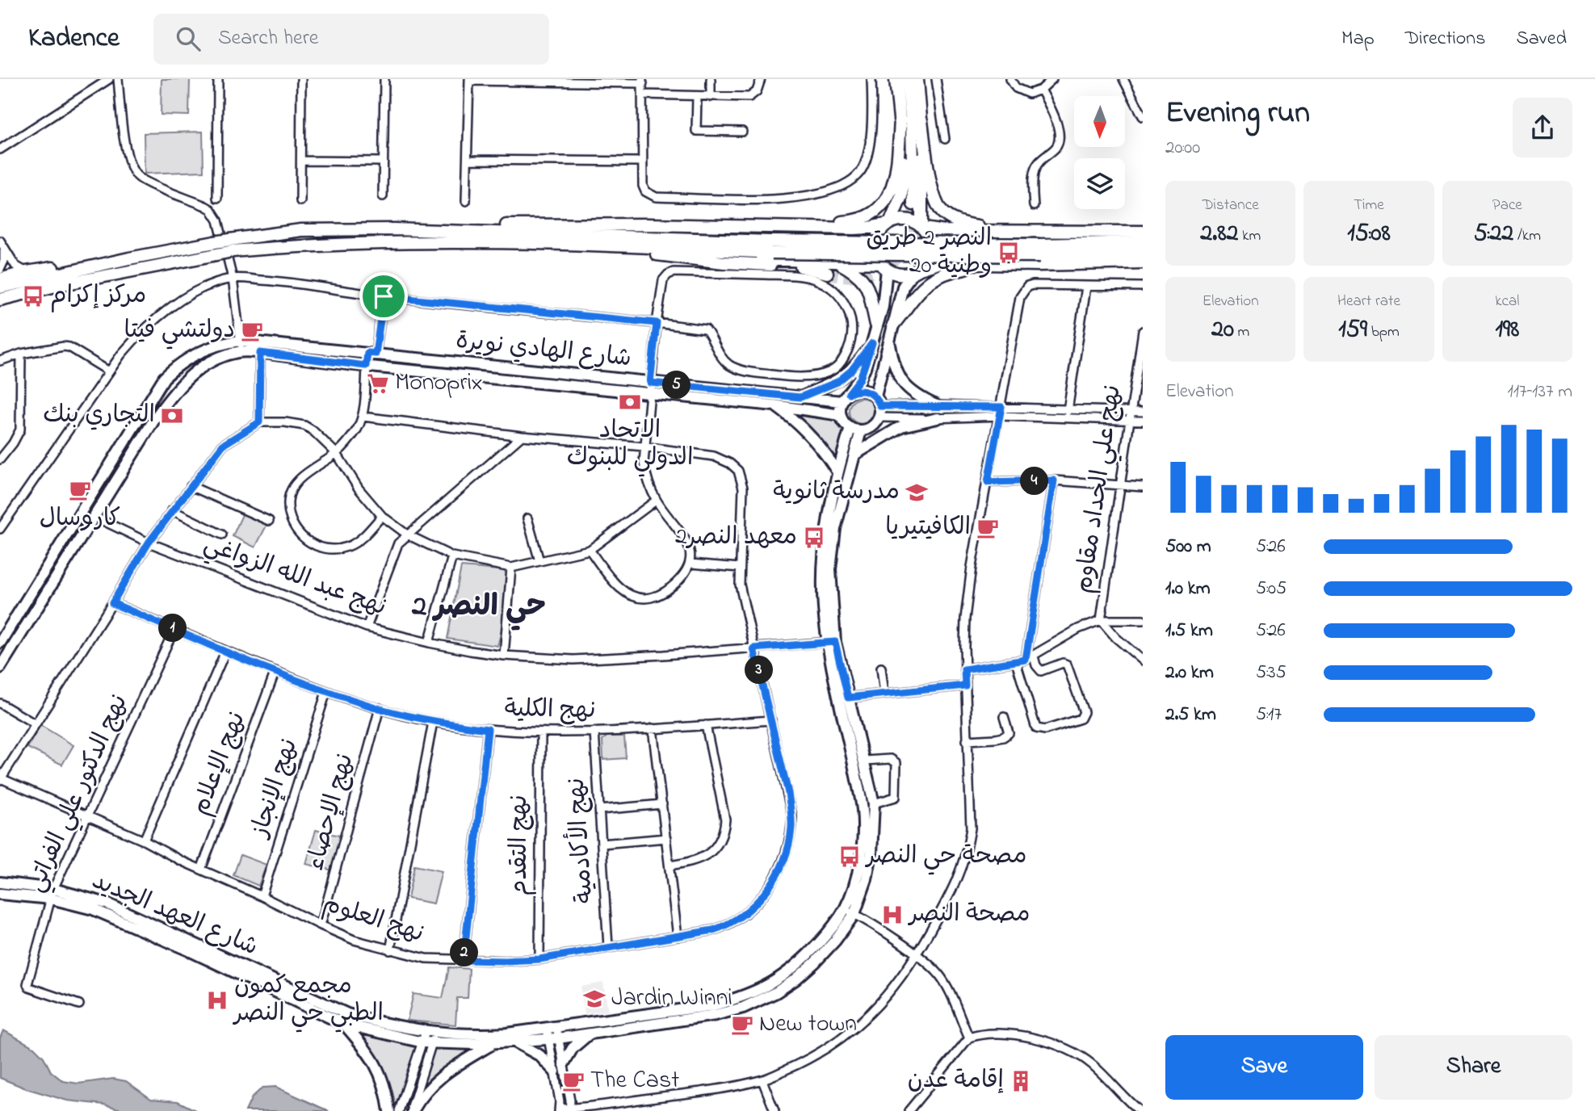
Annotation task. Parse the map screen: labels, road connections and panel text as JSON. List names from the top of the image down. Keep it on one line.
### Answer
{"streets":{"main road":["شارع الهادي نويرة","شارع العهد الجديد"],"street":["نهج علي الحداد مقاوم","نهج عبد الله الزواغي","نهج الكلية","نهج الإعلام","نهج الإنجاز","نهج الدكتور علي الفراتي","نهج الإحصاء","نهج الأكادمية","نهج التقدم","نهج العلوم"]},"crossings":[["شارع الهادي نويرة","نهج عبد الله الزواغي"],["شارع الهادي نويرة","شارع العهد الجديد"],["نهج عبد الله الزواغي","شارع العهد الجديد"],["نهج عبد الله الزواغي","نهج العلوم"],["نهج الكلية","نهج الإعلام"],["نهج الكلية","نهج الإنجاز"],["نهج الكلية","نهج الدكتور علي الفراتي"],["نهج الكلية","نهج الإحصاء"],["نهج الكلية","نهج الأكادمية"],["نهج الكلية","نهج التقدم"],["نهج الكلية","نهج العلوم"],["نهج الإعلام","نهج العلوم"],["نهج الإنجاز","نهج العلوم"],["نهج الدكتور علي الفراتي","شارع العهد الجديد"],["نهج الدكتور علي الفراتي","نهج العلوم"],["نهج الإحصاء","نهج العلوم"],["نهج الأكادمية","نهج العلوم"],["نهج التقدم","نهج العلوم"]],"districts":["حي النصر 2"],"places":{"bus stop":["النصر 2 طريق وطنية 20","مركز إكرام","معهد النصر2","مصحة حي النصر"],"cafe":["دولتشي فيتا","كاروسال","الكافيتيريا","New town","The Cast"],"supermarket":["Monoprix"],"bank":["الاتحاد الدولي للبنوك","التجاري بنك"],"school or university":["مدرسة ثانوية","Jardin Winni"],"hospital":["مصحة النصر","مجمع كمون الطبي حي النصر"],"building":["إقامة عدن"]},"north":"bottom","page":{"header":"Kadence","search":"Search here","nav":["Map","Directions","Saved"],"heading":["Evening run","20:00"],"stats":[["Distance","2.82 km"],["Time","15:08"],["Pace","5:22 /km"],["Elevation","20 m"],["Heart rate","159 bpm"],["kcal","198"]],"chart":["Elevation","117–137 m"],"pins":["5","4","1","3","2"],"list":[{"name":"500 m","note":"5:26"},{"name":"1.0 km","note":"5:05"},{"name":"1.5 km","note":"5:26"},{"name":"2.0 km","note":"5:35"},{"name":"2.5 km","note":"5:17"}],"buttons":["Save","Share"]}}
